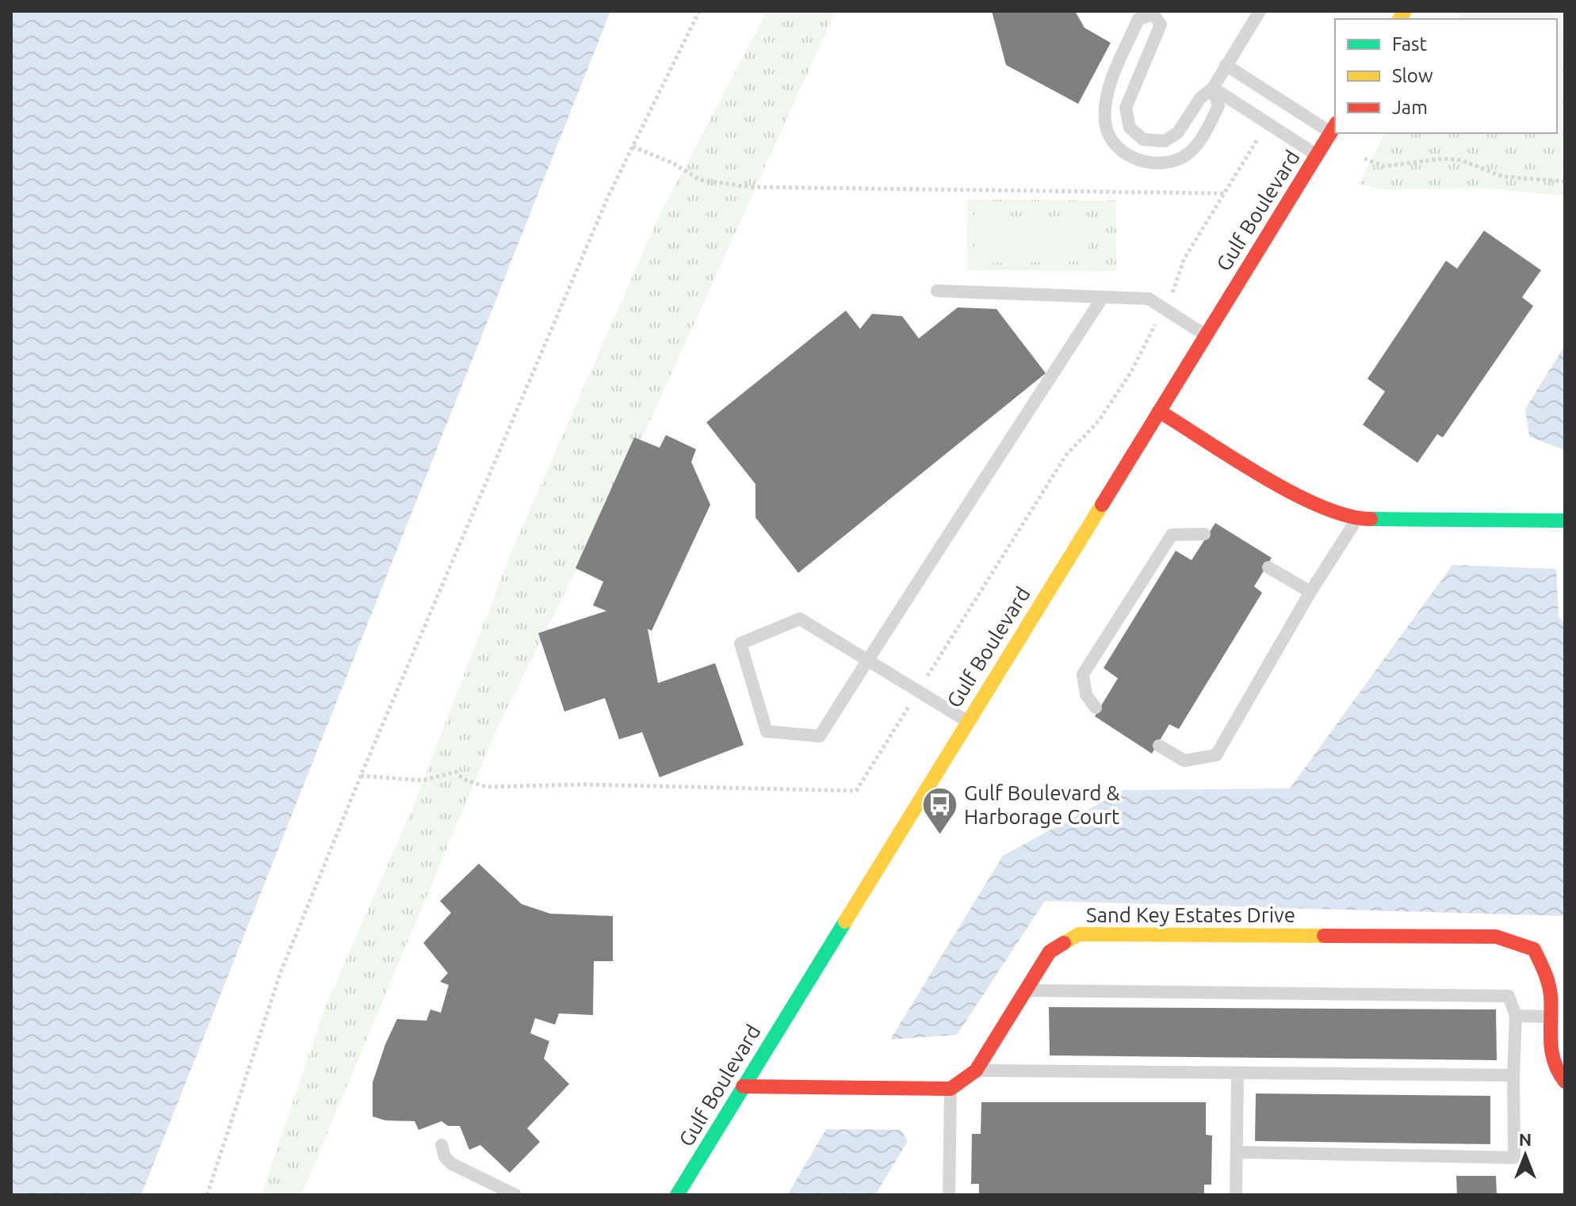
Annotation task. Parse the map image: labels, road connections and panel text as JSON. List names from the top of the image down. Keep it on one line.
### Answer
{"streets":{"street":["Gulf Boulevard","Sand Key Estates Drive"]},"places":{"bus stop":["Gulf Boulevard & Harborage Court"]},"legend":["Fast","Slow","Jam"],"north":"top"}
